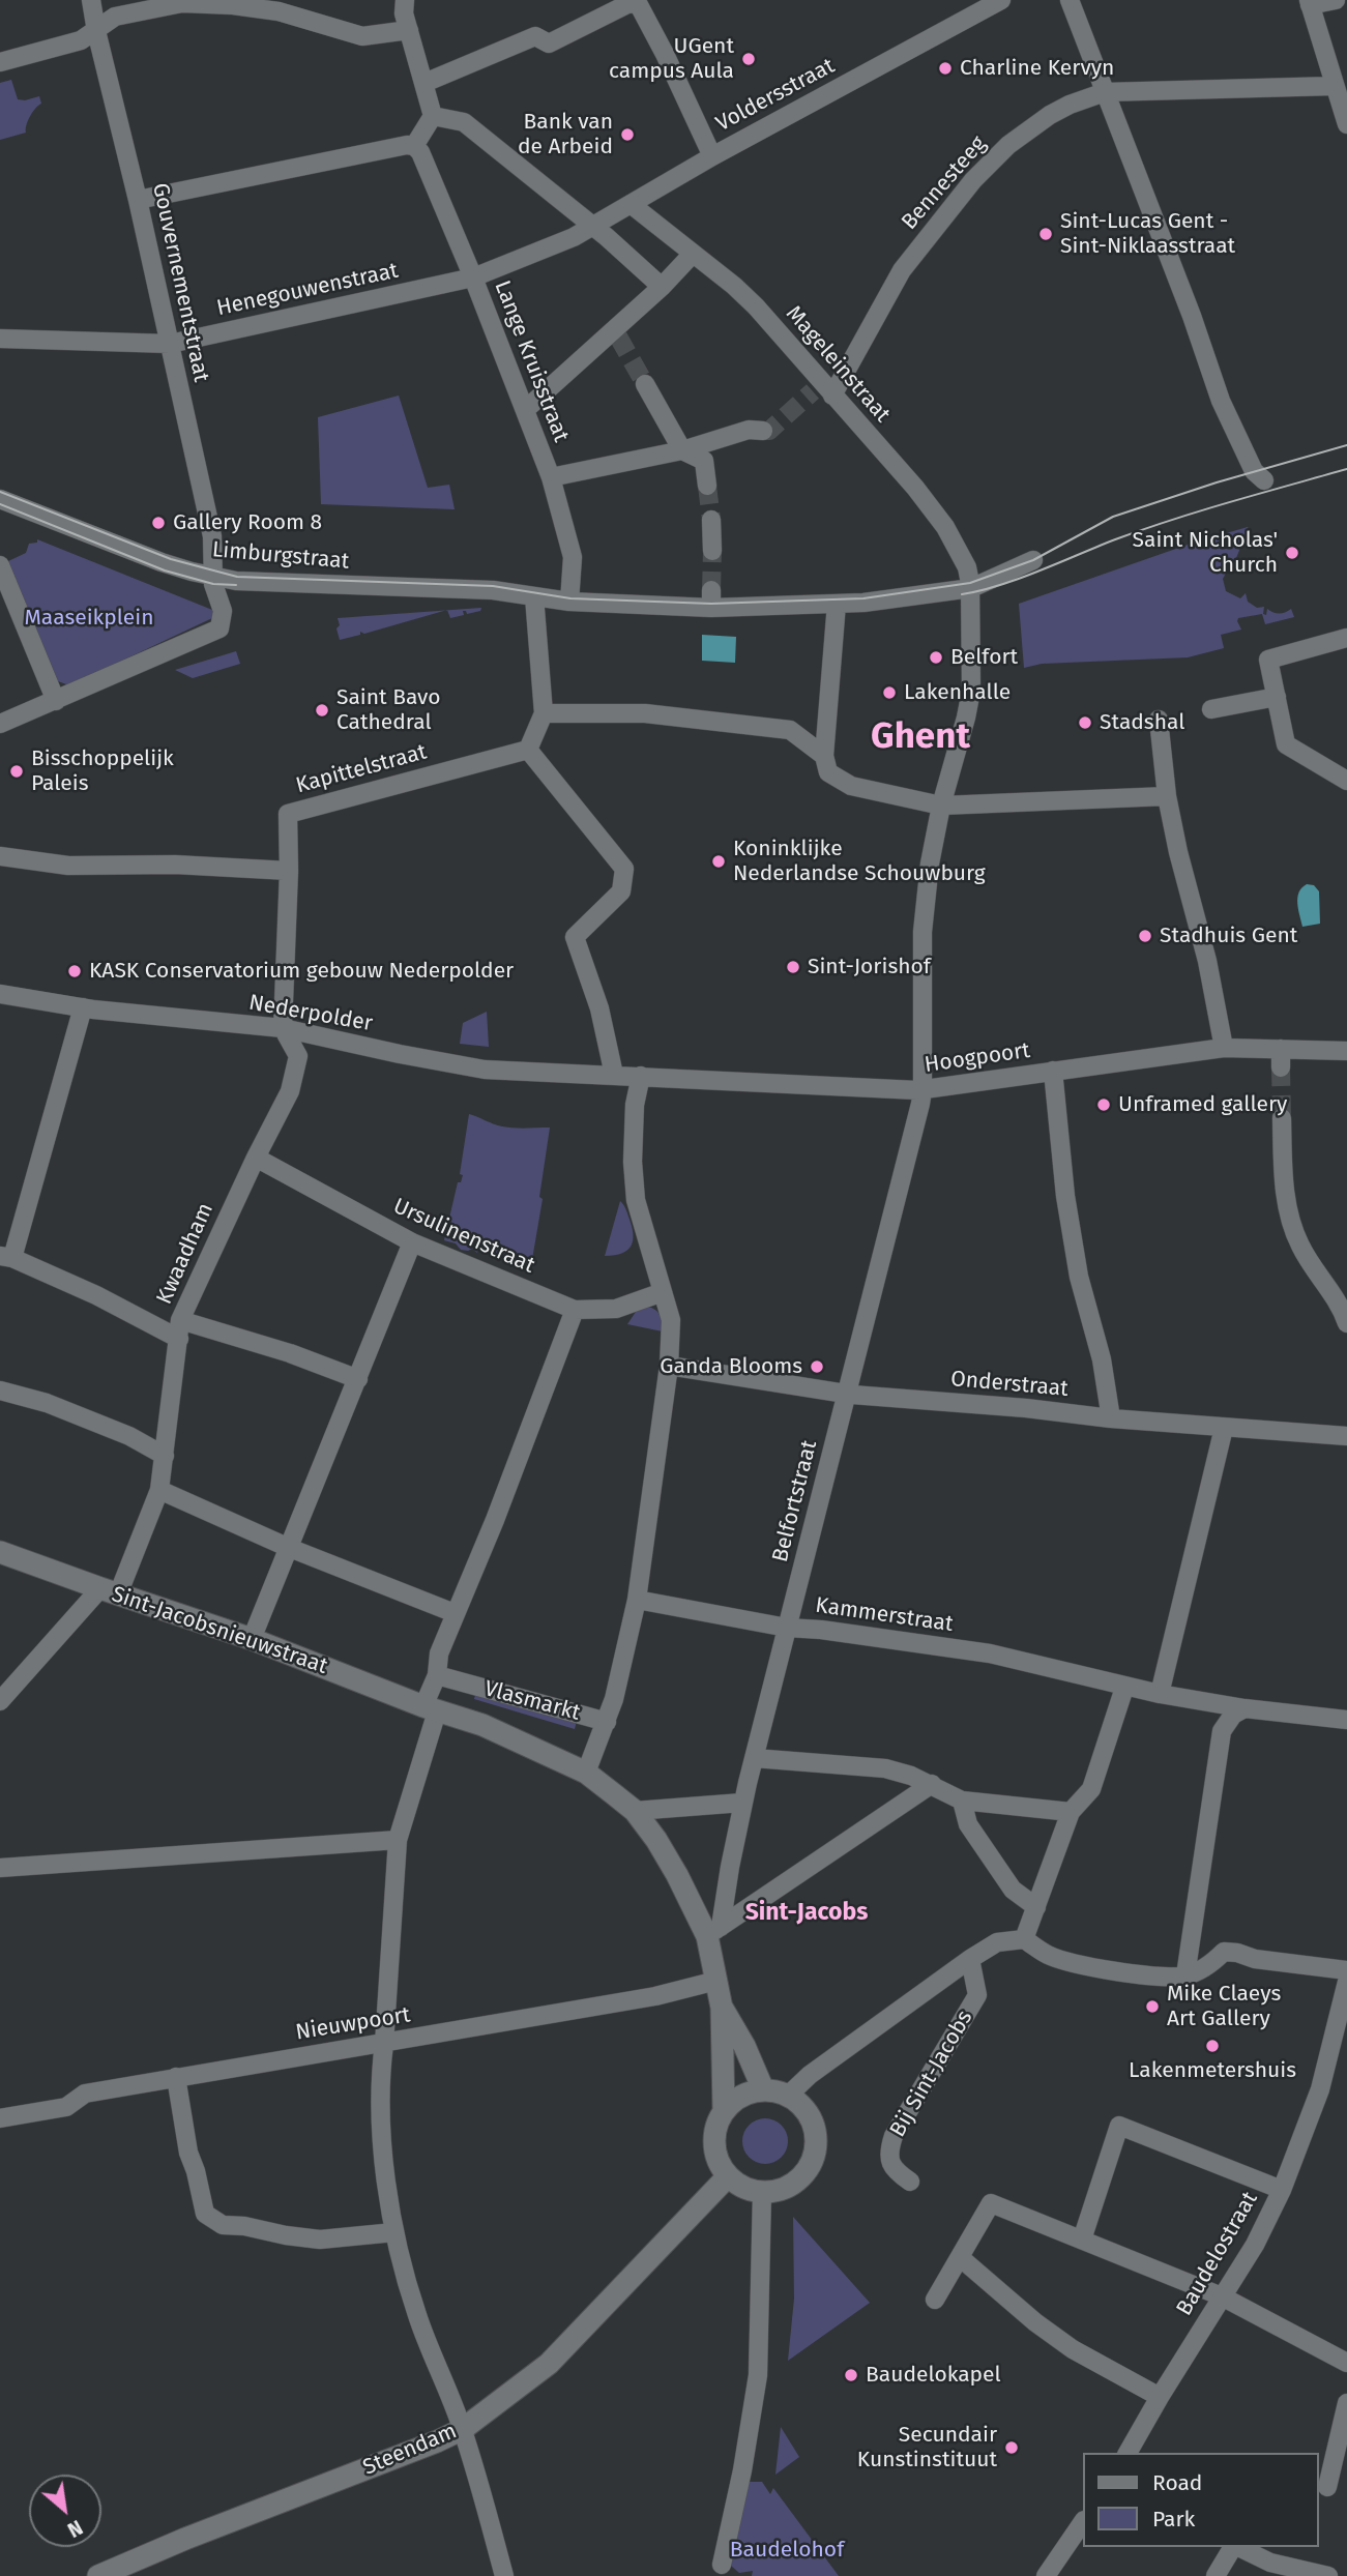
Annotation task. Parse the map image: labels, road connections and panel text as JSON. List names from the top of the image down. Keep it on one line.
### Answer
{"streets":{"street":["Voldersstraat","Bennesteeg","Gouvernementstraat","Henegouwenstraat","Lange Kruisstraat","Mageleinstraat","Limburgstraat","Kapittelstraat","Nederpolder","Hoogpoort","Ursulinenstraat","Kwaadham","Onderstraat","Belfortstraat","Kammerstraat","Sint-Jacobsnieuwstraat","Vlasmarkt","Nieuwpoort","Bij Sint-Jacobs","Baudelostraat","Steendam"]},"crossings":[["Voldersstraat","Henegouwenstraat"],["Voldersstraat","Mageleinstraat"],["Bennesteeg","Mageleinstraat"],["Gouvernementstraat","Henegouwenstraat"],["Gouvernementstraat","Limburgstraat"],["Henegouwenstraat","Lange Kruisstraat"],["Lange Kruisstraat","Limburgstraat"],["Mageleinstraat","Limburgstraat"],["Mageleinstraat","Belfortstraat"],["Kapittelstraat","Nederpolder"],["Kapittelstraat","Kwaadham"],["Nederpolder","Hoogpoort"],["Nederpolder","Kwaadham"],["Hoogpoort","Belfortstraat"],["Ursulinenstraat","Kwaadham"],["Kwaadham","Sint-Jacobsnieuwstraat"],["Onderstraat","Belfortstraat"],["Belfortstraat","Kammerstraat"],["Belfortstraat","Vlasmarkt"],["Sint-Jacobsnieuwstraat","Vlasmarkt"],["Vlasmarkt","Nieuwpoort"],["Bij Sint-Jacobs","Steendam"]],"districts":["Ghent","Sint-Jacobs"],"parks":["Maaseikplein","Baudelohof"],"places":["UGent campus Aula","Charline Kervyn","Bank van de Arbeid","Sint-Lucas Gent - Sint-Niklaasstraat","Gallery Room 8","Saint Nicholas' Church","Belfort","Lakenhalle","Saint Bavo Cathedral","Stadshal","Bisschoppelijk Paleis","Koninklijke Nederlandse Schouwburg","Stadhuis Gent","Sint-Jorishof","KASK Conservatorium gebouw Nederpolder","Unframed gallery","Ganda Blooms","Mike Claeys Art Gallery","Lakenmetershuis","Baudelokapel","Secundair Kunstinstituut"],"legend":["Road","Park"],"north":"bottom right"}
